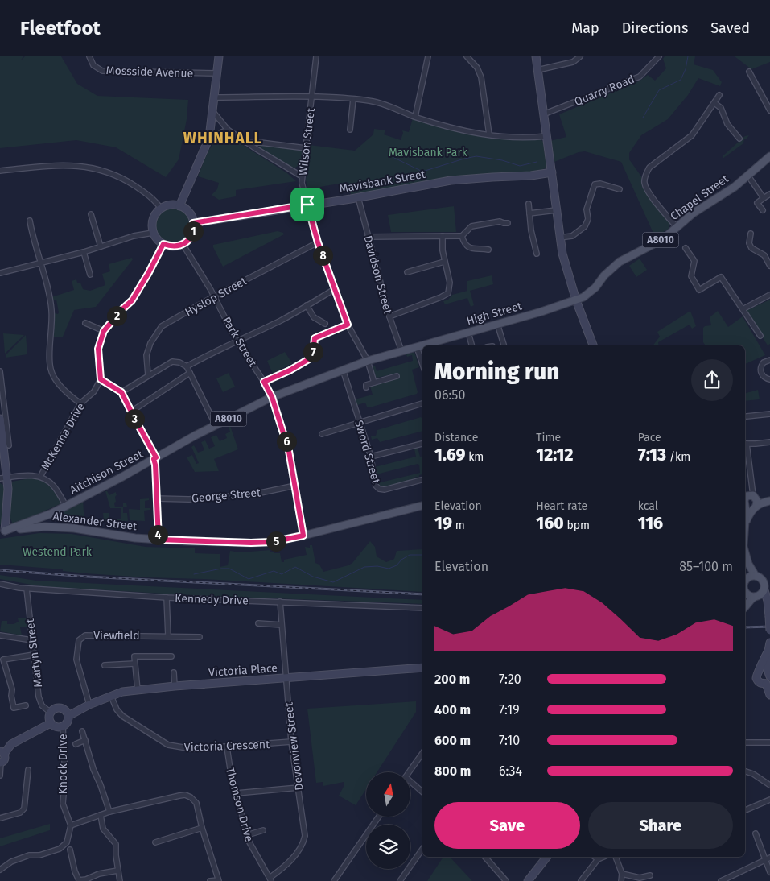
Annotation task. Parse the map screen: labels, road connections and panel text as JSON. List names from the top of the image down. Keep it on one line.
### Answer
{"streets":{"main road":["Chapel Street","A8010","High Street","Aitchison Street","Alexander Street"],"street":["Mossside Avenue","Quarry Road","Wilson Street","Mavisbank Street","Davidson Street","Hyslop Street","Park Street","McKenna Drive","Sword Street","George Street","Kennedy Drive","Viewfield","Martyn Street","Victoria Place","Victoria Crescent","Devonview Street","Knock Drive","Thomson Drive"]},"crossings":[["Wilson Street","Mavisbank Street"],["Wilson Street","Hyslop Street"],["Wilson Street","Aitchison Street"],["Mavisbank Street","Davidson Street"],["Mavisbank Street","Park Street"],["Chapel Street","High Street"],["Davidson Street","Aitchison Street"],["Hyslop Street","Park Street"],["High Street","Aitchison Street"],["Park Street","Aitchison Street"],["Park Street","George Street"],["Park Street","Alexander Street"],["Sword Street","Aitchison Street"],["Aitchison Street","Alexander Street"],["Kennedy Drive","Martyn Street"],["Kennedy Drive","Devonview Street"],["Viewfield","Victoria Place"],["Martyn Street","Victoria Place"],["Martyn Street","Knock Drive"],["Victoria Place","Victoria Crescent"],["Victoria Place","Devonview Street"],["Victoria Place","Knock Drive"],["Victoria Crescent","Devonview Street"],["Victoria Crescent","Thomson Drive"],["Devonview Street","Thomson Drive"]],"districts":["WHINHALL"],"parks":["Mavisbank Park","Westend Park"],"north":"top","page":{"header":"Fleetfoot","nav":["Map","Directions","Saved"],"pins":["1","8","2","7","3","6","4","5"],"heading":["Morning run","06:50"],"stats":[["Distance","1.69 km"],["Time","12:12"],["Pace","7:13 /km"],["Elevation","19 m"],["Heart rate","160 bpm"],["kcal","116"]],"chart":["Elevation","85–100 m"],"list":[{"name":"200 m","note":"7:20"},{"name":"400 m","note":"7:19"},{"name":"600 m","note":"7:10"},{"name":"800 m","note":"6:34"}],"buttons":["Save","Share"]}}
